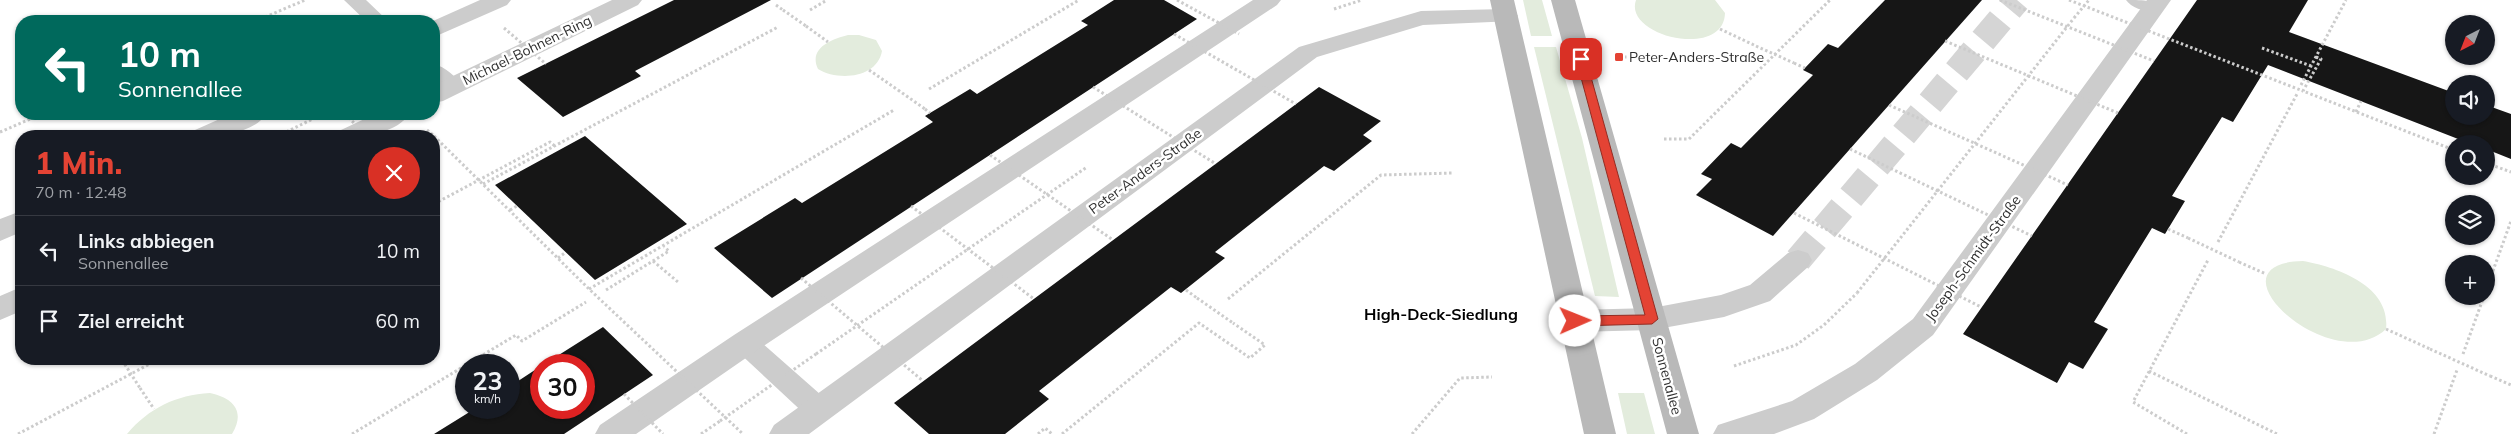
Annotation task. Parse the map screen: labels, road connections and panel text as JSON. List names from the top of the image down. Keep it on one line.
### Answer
{"streets":{"main road":["Sonnenallee"],"street":["Michael-Bohnen-Ring","Peter-Anders-Straße","Joseph-Schmidt-Straße"]},"districts":["High-Deck-Siedlung"],"places":{"transit":["Peter-Anders-Straße"]},"north":"bottom left","page":{"map_buttons":"+","turn":["10 m","Sonnenallee"],"heading":["1 Min.","70 m · 12:48"],"list":[{"name":"Links abbiegen","note":"Sonnenallee","value":"10 m"},{"name":"Ziel erreicht","value":"60 m"}],"speed":"23 km/h","limit":"30"}}
